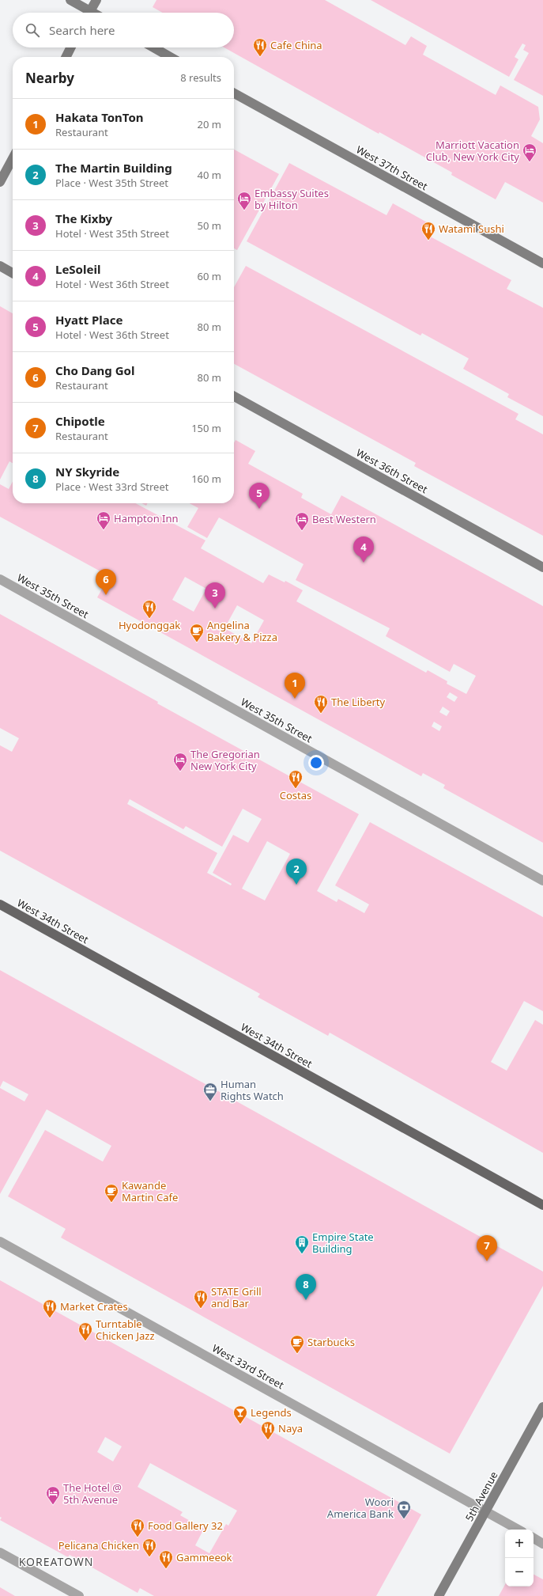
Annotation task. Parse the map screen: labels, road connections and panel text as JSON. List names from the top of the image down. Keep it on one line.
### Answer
{"streets":{"main road":["West 37th Street","West 36th Street","West 34th Street","5th Avenue"],"street":["West 35th Street","West 33rd Street"]},"crossings":[["West 33rd Street","5th Avenue"]],"districts":["KOREATOWN"],"places":{"restaurant":["Cafe China","Watami Sushi","Hyodonggak","The Liberty","Costas","STATE Grill and Bar","Market Crates","Turntable Chicken Jazz","Naya","Food Gallery 32","Pelicana Chicken","Gammeeok"],"hotel":["Marriott Vacation Club, New York City","Embassy Suites by Hilton","Hampton Inn","Best Western","The Gregorian New York City","The Hotel @ 5th Avenue"],"cafe":["Angelina Bakery & Pizza","Kawande Martin Cafe","Starbucks"],"office":["Human Rights Watch"],"building":["Empire State Building"],"bar":["Legends"],"bank":["Woori America Bank"]},"page":{"search":"Search here","heading":["Nearby","8 results"],"list":[{"mark":"1","name":"Hakata TonTon","note":"Restaurant","value":"20 m"},{"mark":"2","name":"The Martin Building","note":"Place · West 35th Street","value":"40 m"},{"mark":"3","name":"The Kixby","note":"Hotel · West 35th Street","value":"50 m"},{"mark":"4","name":"LeSoleil","note":"Hotel · West 36th Street","value":"60 m"},{"mark":"5","name":"Hyatt Place","note":"Hotel · West 36th Street","value":"80 m"},{"mark":"6","name":"Cho Dang Gol","note":"Restaurant","value":"80 m"},{"mark":"7","name":"Chipotle","note":"Restaurant","value":"150 m"},{"mark":"8","name":"NY Skyride","note":"Place · West 33rd Street","value":"160 m"}],"pins":["5","4","6","3","1","2","7","8"],"map_buttons":["+","−"]}}
